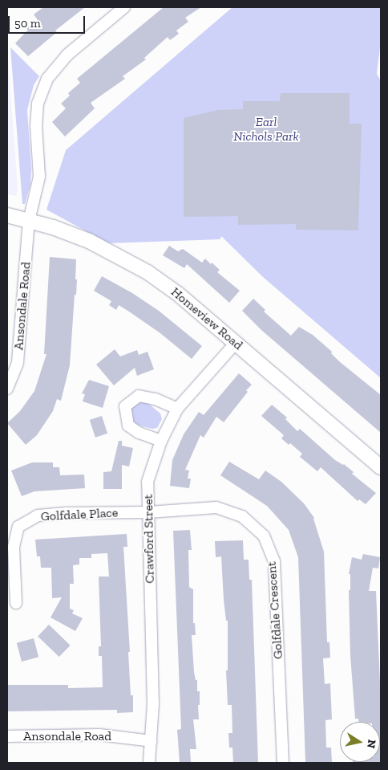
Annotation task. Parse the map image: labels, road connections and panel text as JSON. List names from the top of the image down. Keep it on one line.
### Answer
{"streets":{"street":["Ansondale Road","Homeview Road","Golfdale Place","Crawford Street","Golfdale Crescent"]},"crossings":[["Ansondale Road","Homeview Road"],["Ansondale Road","Crawford Street"],["Homeview Road","Crawford Street"],["Golfdale Place","Crawford Street"],["Golfdale Place","Golfdale Crescent"],["Crawford Street","Golfdale Crescent"]],"parks":["Earl Nichols Park"],"scale_bar":"50 m","north":"right"}
